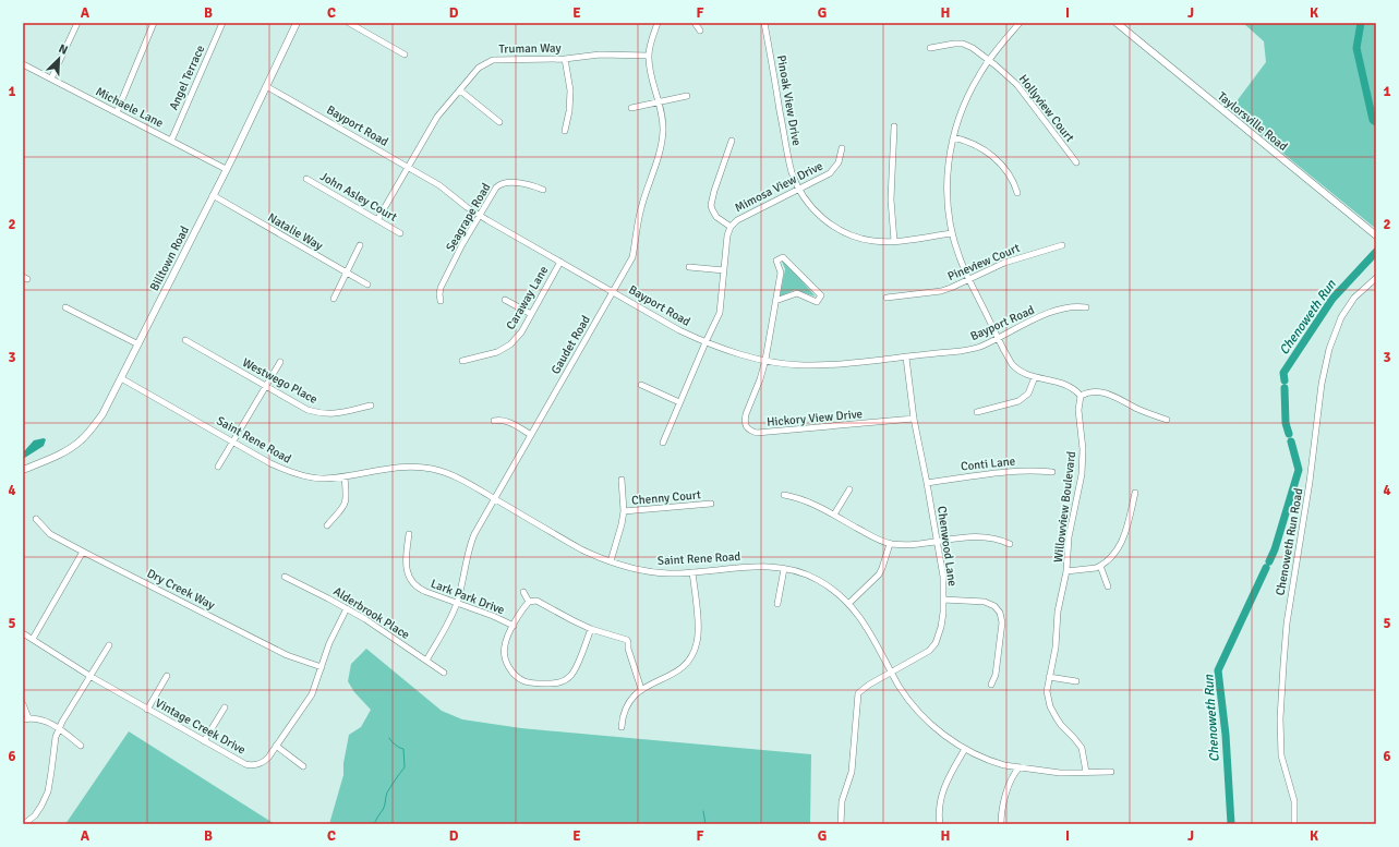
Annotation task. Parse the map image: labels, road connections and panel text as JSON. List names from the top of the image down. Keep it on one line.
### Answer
{"streets":{"main road":["Taylorsville Road","Billtown Road"],"street":["Truman Way","Angel Terrace","Pinoak View Drive","Michaele Lane","Hollyview Court","Bayport Road","Mimosa View Drive","John Asley Court","Seagrape Road","Natalie Way","Pineview Court","Caraway Lane","Gaudet Road","Westwego Place","Hickory View Drive","Saint Rene Road","Conti Lane","Chenny Court","Willowview Boulevard","Chenoweth Run Road","Chenwood Lane","Dry Creek Way","Lark Park Drive","Alderbrook Place","Vintage Creek Drive"]},"crossings":[["Truman Way","Bayport Road"],["Truman Way","John Asley Court"],["Truman Way","Gaudet Road"],["Angel Terrace","Michaele Lane"],["Pinoak View Drive","Mimosa View Drive"],["Michaele Lane","Billtown Road"],["Bayport Road","Mimosa View Drive"],["Bayport Road","Seagrape Road"],["Bayport Road","Billtown Road"],["Bayport Road","Caraway Lane"],["Bayport Road","Gaudet Road"],["Bayport Road","Hickory View Drive"],["Bayport Road","Chenwood Lane"],["Natalie Way","Billtown Road"],["Billtown Road","Saint Rene Road"],["Gaudet Road","Saint Rene Road"],["Gaudet Road","Lark Park Drive"],["Gaudet Road","Alderbrook Place"],["Hickory View Drive","Chenwood Lane"],["Saint Rene Road","Willowview Boulevard"],["Saint Rene Road","Chenwood Lane"],["Conti Lane","Chenwood Lane"],["Dry Creek Way","Vintage Creek Drive"],["Alderbrook Place","Vintage Creek Drive"]],"water":["Chenoweth Run"],"north":"top right","grid":{"columns":["A","B","C","D","E","F","G","H","I","J","K"],"rows":["1","2","3","4","5","6"]}}
